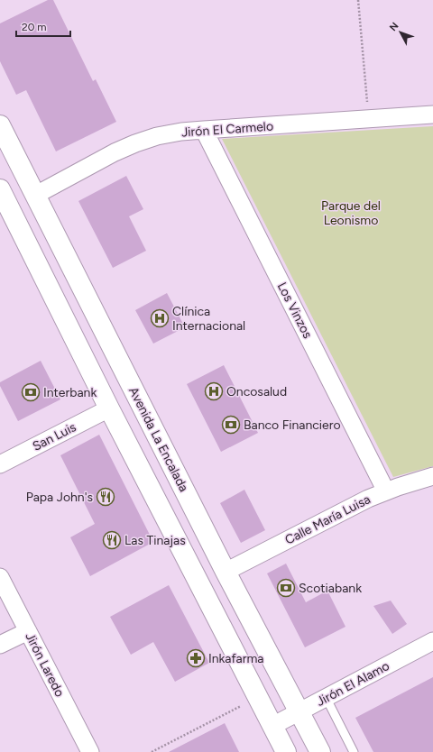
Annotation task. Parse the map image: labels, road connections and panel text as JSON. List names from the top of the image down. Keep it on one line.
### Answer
{"streets":{"main road":["Avenida La Encalada"],"street":["Jirón El Carmelo","Los Vinzos","San Luis","Calle María Luisa","Jirón Laredo","Jirón El Alamo"]},"crossings":[["Jirón El Carmelo","Los Vinzos"],["Jirón El Carmelo","Avenida La Encalada"],["Los Vinzos","Calle María Luisa"],["Avenida La Encalada","Calle María Luisa"],["Avenida La Encalada","Jirón El Alamo"]],"parks":["Parque del Leonismo"],"places":{"hospital":["Clínica Internacional","Oncosalud"],"bank":["Interbank","Banco Financiero","Scotiabank"],"restaurant":["Papa John's","Las Tinajas"],"pharmacy":["Inkafarma"]},"scale_bar":"20 m","north":"top left"}
